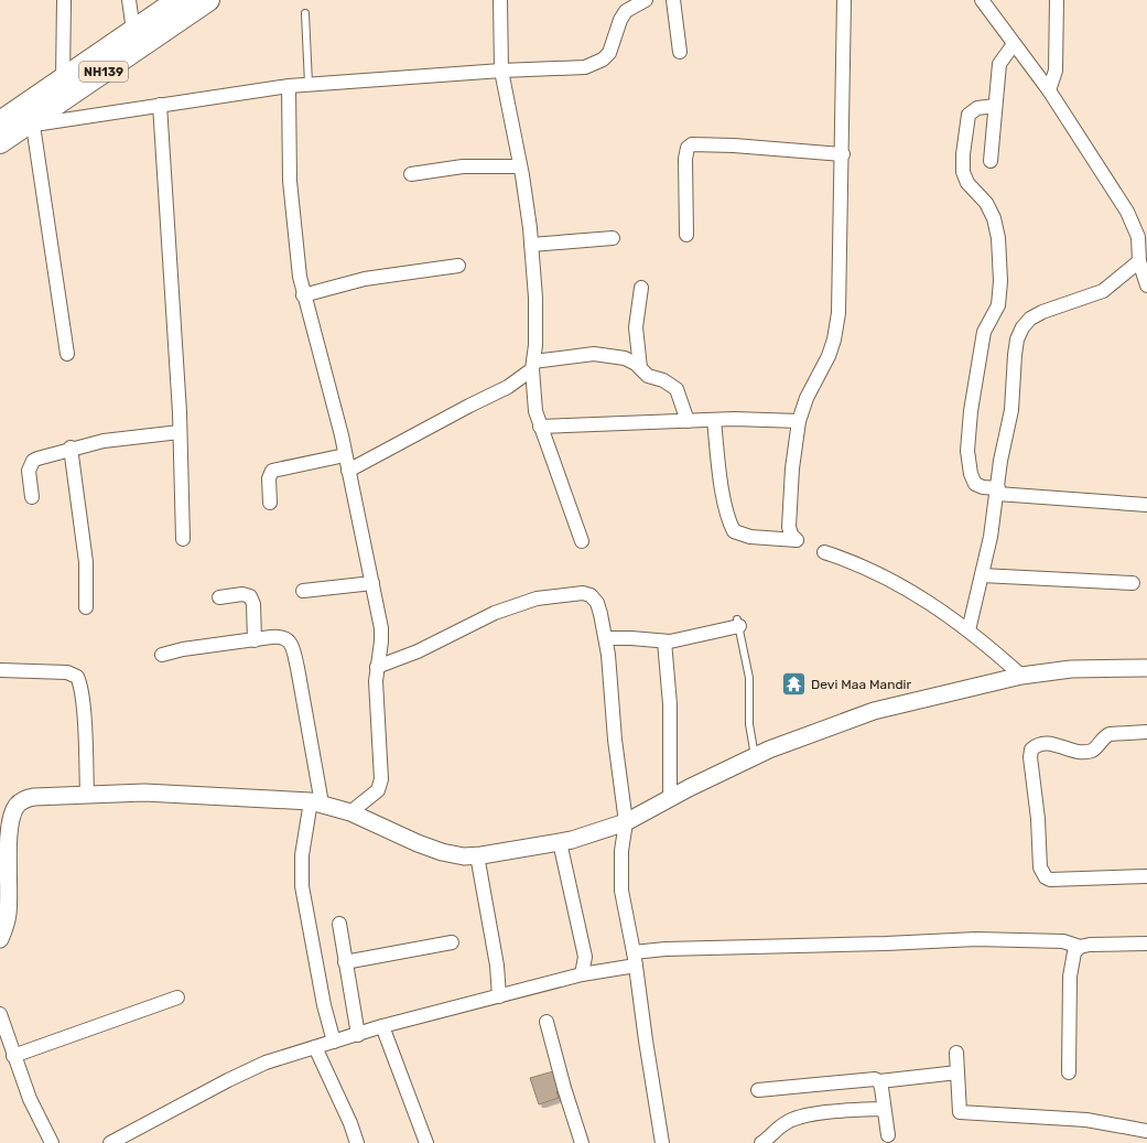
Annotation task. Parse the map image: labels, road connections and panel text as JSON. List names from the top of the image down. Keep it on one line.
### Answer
{"streets":{"highway":["NH139"]},"places":{"temple":["Devi Maa Mandir"]}}
